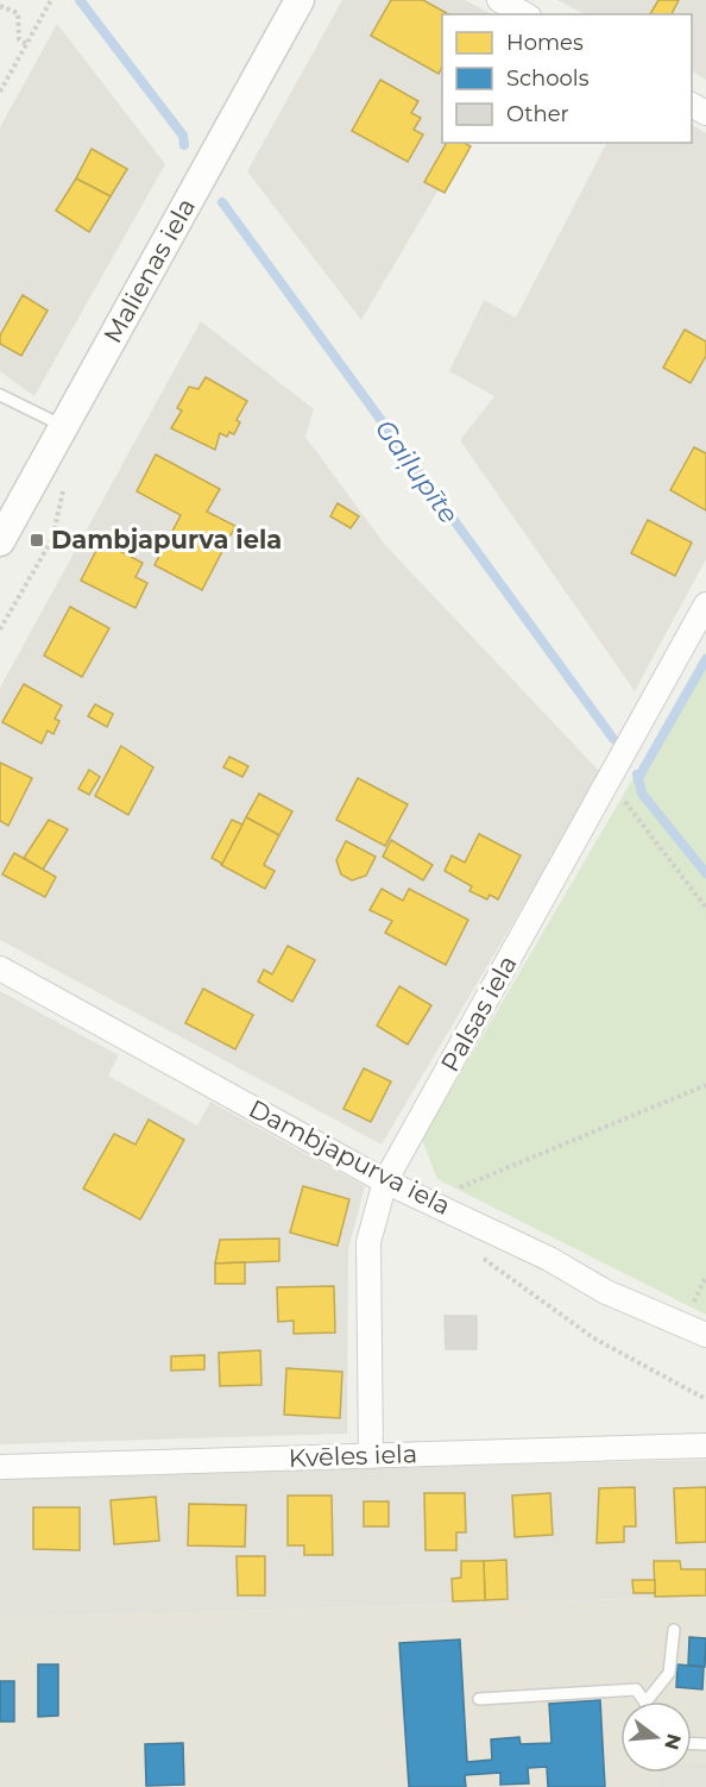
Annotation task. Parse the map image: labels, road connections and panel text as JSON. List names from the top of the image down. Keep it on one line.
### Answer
{"streets":{"street":["Malienas iela","Palsas iela","Dambjapurva iela","Kvēles iela"]},"crossings":[["Palsas iela","Dambjapurva iela"],["Palsas iela","Kvēles iela"]],"water":["Gaiļupīte"],"places":{"transit":["Dambjapurva iela"]},"legend":["Homes","Schools","Other"],"north":"right"}
